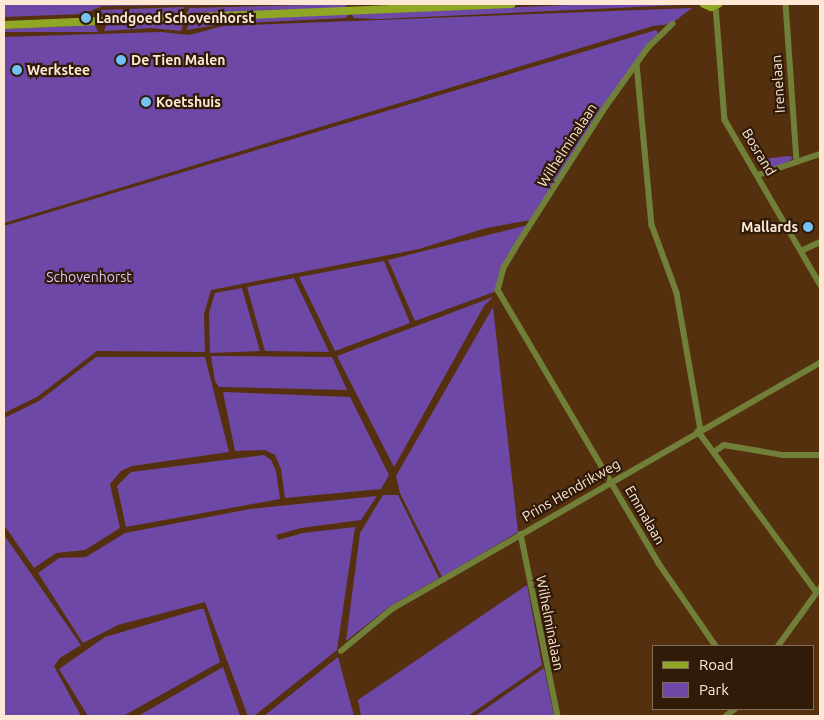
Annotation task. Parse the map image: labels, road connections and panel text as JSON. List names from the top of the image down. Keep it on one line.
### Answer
{"streets":{"street":["Irenelaan","Wilhelminalaan","Bosrand","Prins Hendrikweg","Emmalaan"]},"crossings":[["Wilhelminalaan","Prins Hendrikweg"],["Wilhelminalaan","Emmalaan"],["Prins Hendrikweg","Emmalaan"]],"parks":["Schovenhorst"],"places":["Landgoed Schovenhorst","De Tien Malen","Werkstee","Koetshuis","Mallards"],"legend":["Road","Park"]}
